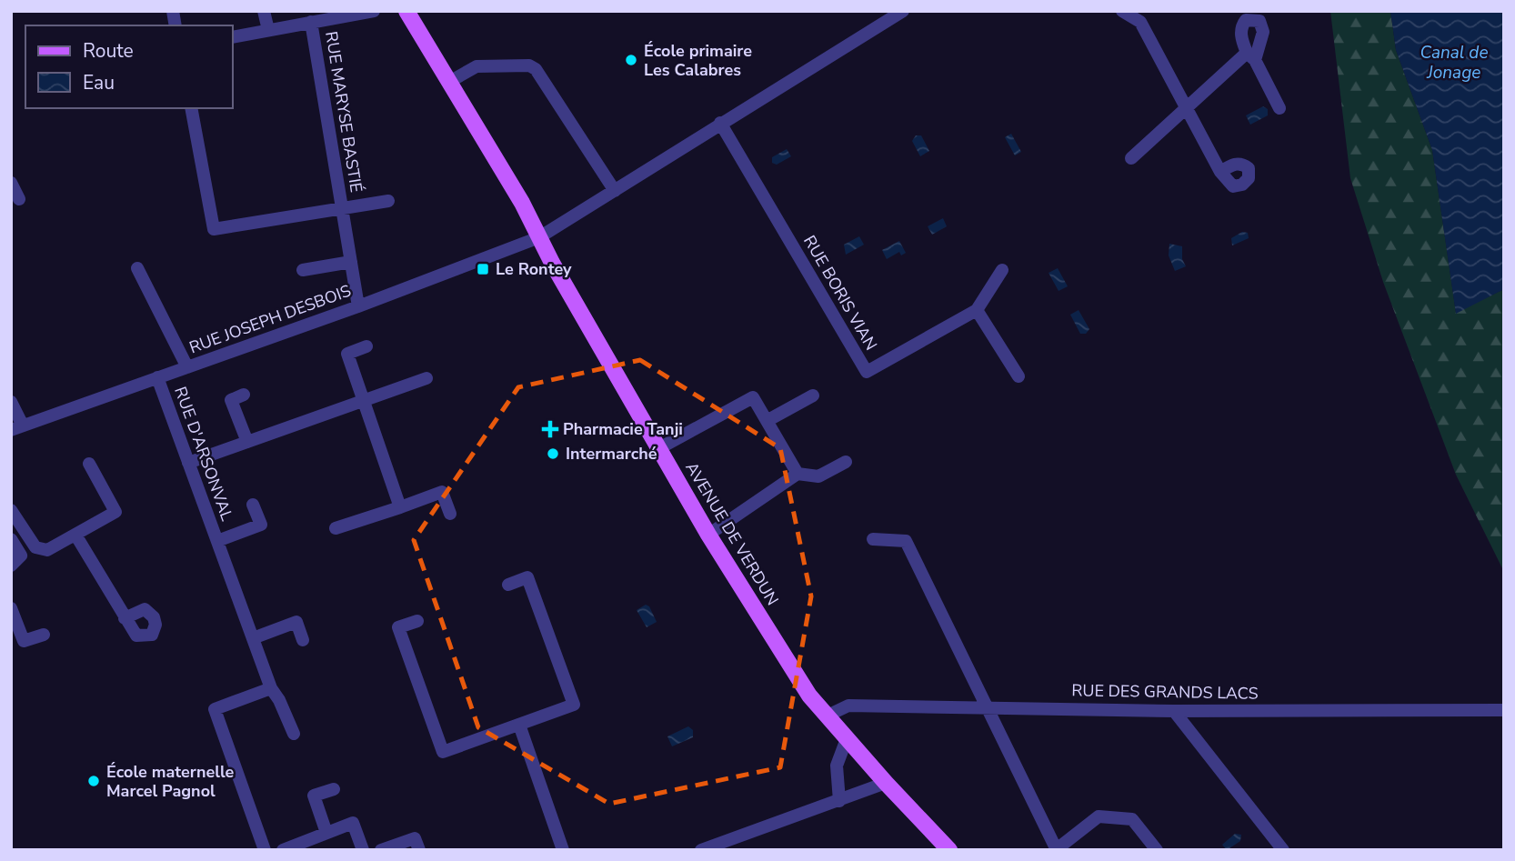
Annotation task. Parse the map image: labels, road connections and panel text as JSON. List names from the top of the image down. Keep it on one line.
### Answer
{"streets":{"main road":["AVENUE DE VERDUN"],"street":["RUE MARYSE BASTIÉ","RUE BORIS VIAN","RUE JOSEPH DESBOIS","RUE D'ARSONVAL","RUE DES GRANDS LACS"]},"crossings":[["RUE MARYSE BASTIÉ","RUE JOSEPH DESBOIS"],["RUE BORIS VIAN","RUE JOSEPH DESBOIS"],["RUE JOSEPH DESBOIS","RUE D'ARSONVAL"],["RUE JOSEPH DESBOIS","AVENUE DE VERDUN"],["AVENUE DE VERDUN","RUE DES GRANDS LACS"]],"water":["Canal de Jonage"],"places":{"other":["École primaire Les Calabres","Intermarché","École maternelle Marcel Pagnol"],"transit":["Le Rontey"],"health":["Pharmacie Tanji"]},"legend":["Route","Eau"]}
